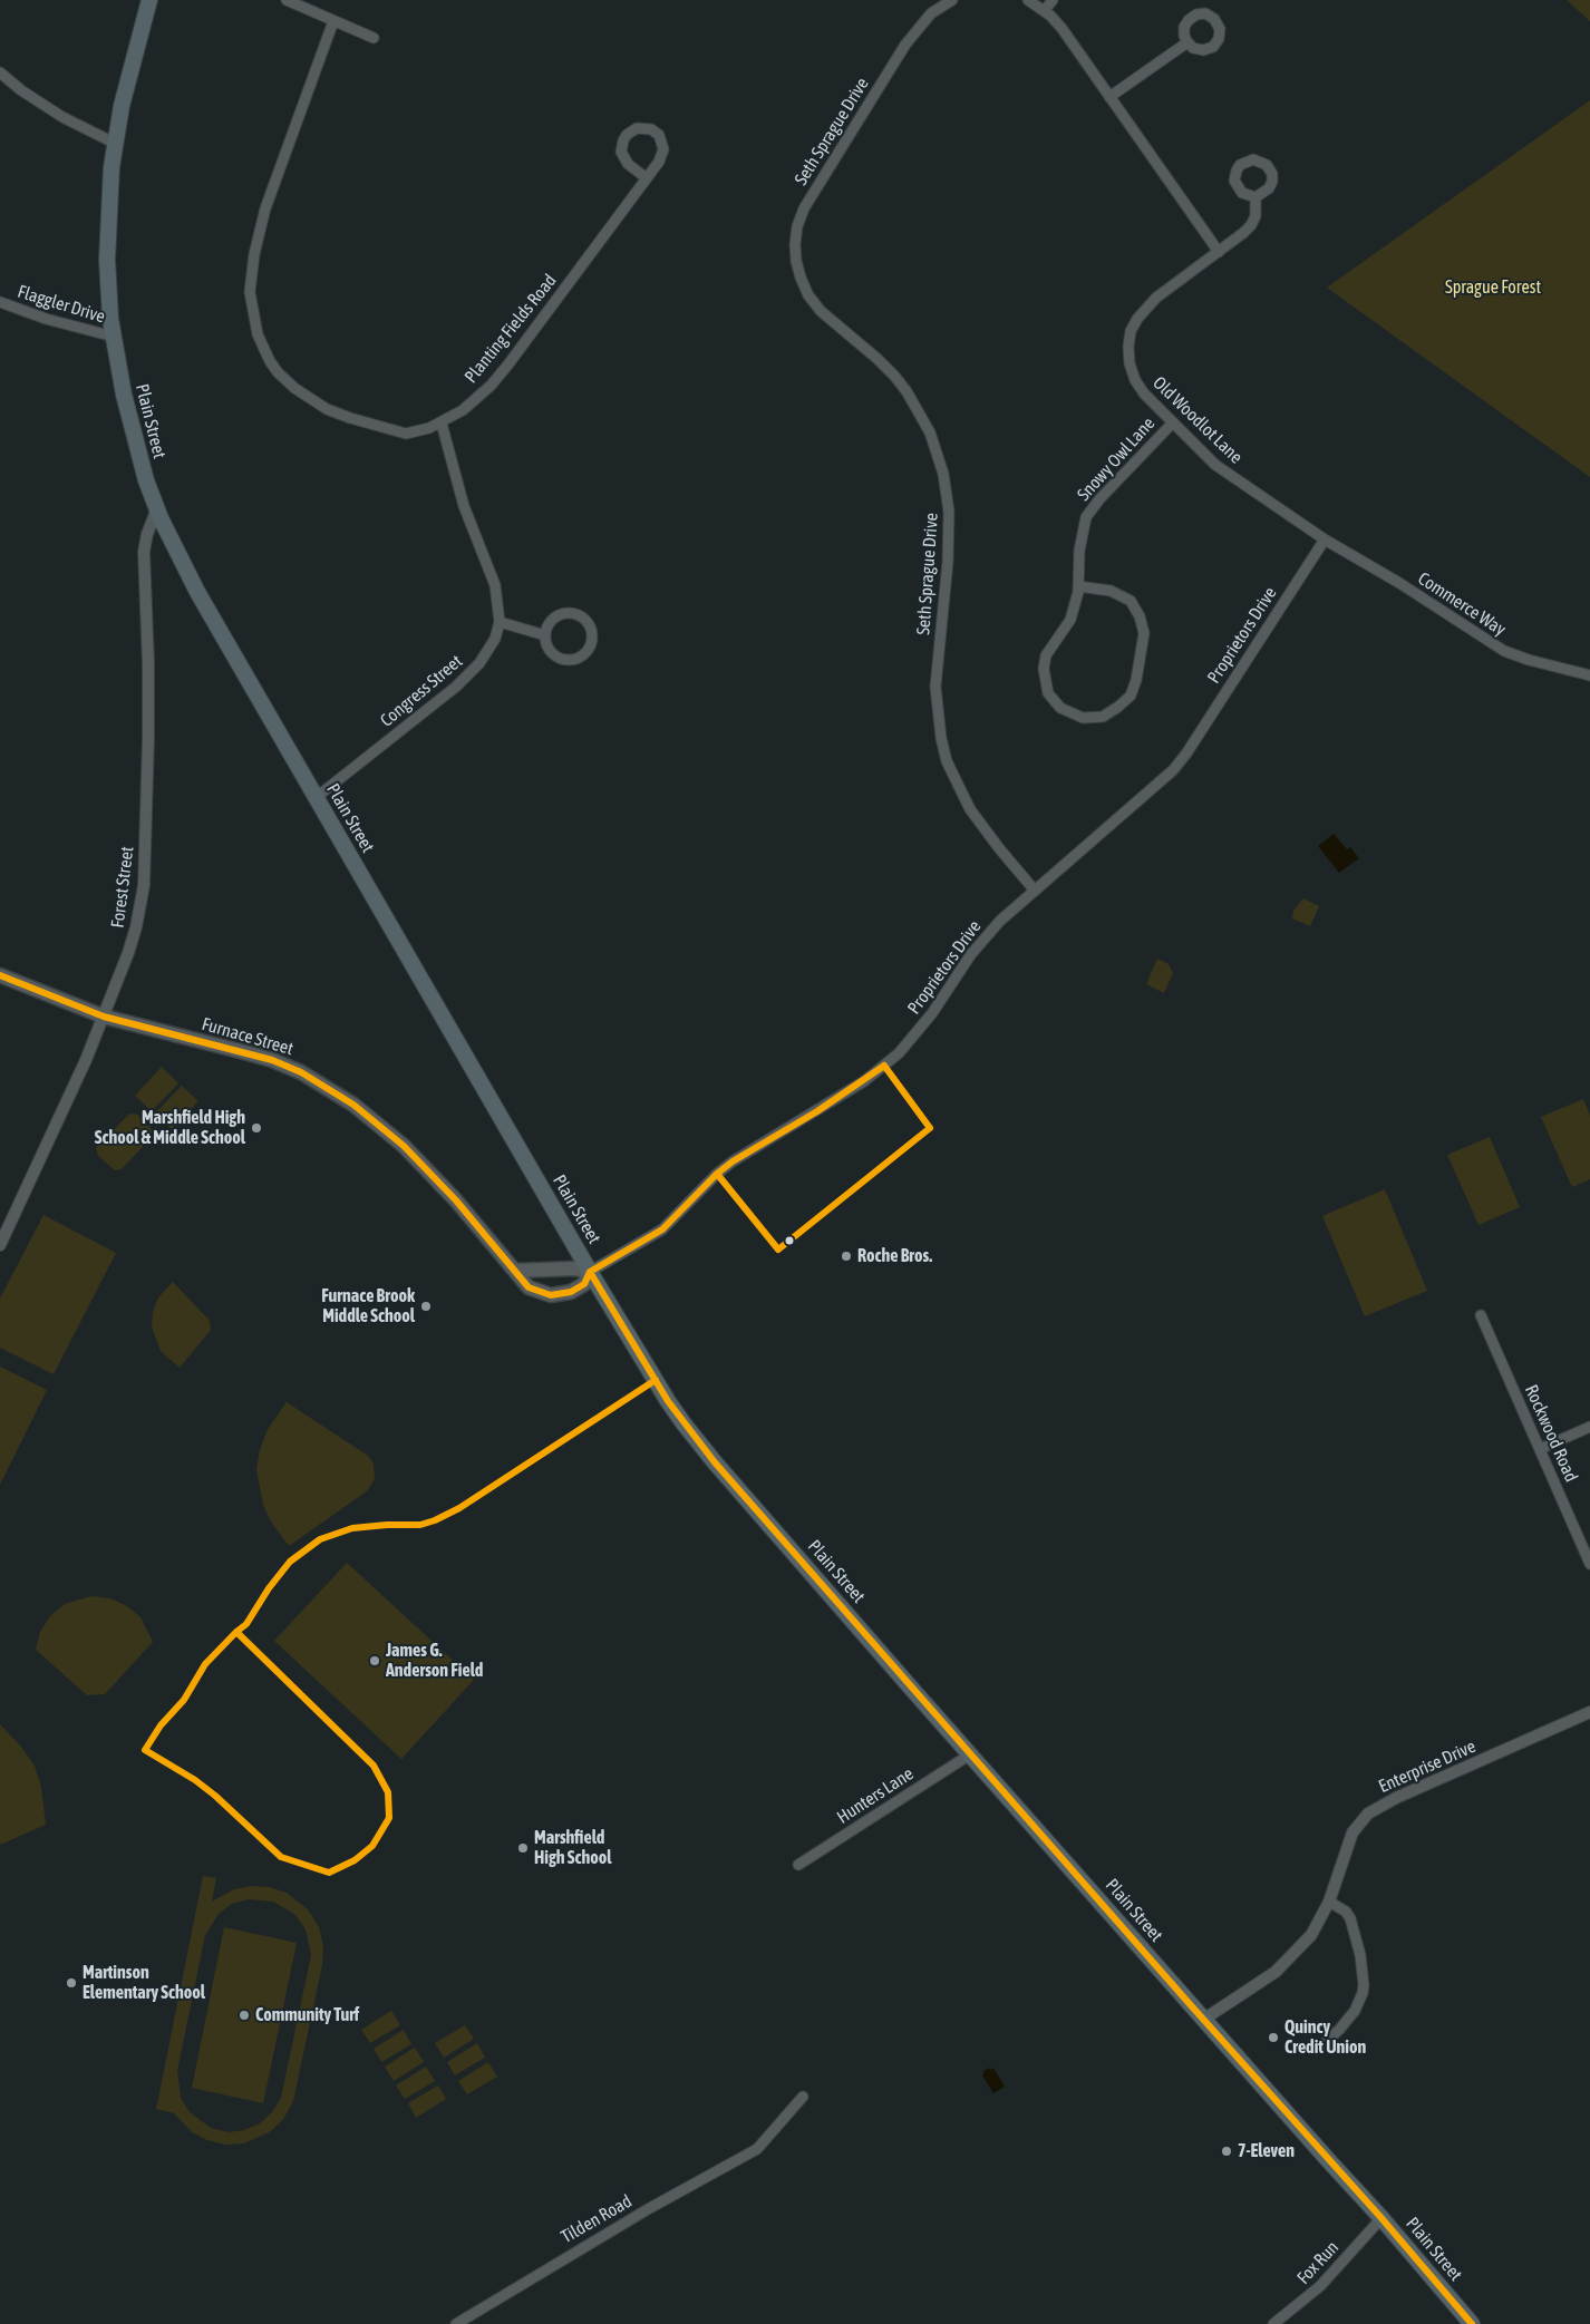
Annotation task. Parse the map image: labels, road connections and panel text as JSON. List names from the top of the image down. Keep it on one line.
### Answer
{"streets":{"main road":["Plain Street","Furnace Street"],"street":["Seth Sprague Drive","Flaggler Drive","Planting Fields Road","Old Woodlot Lane","Snowy Owl Lane","Commerce Way","Proprietors Drive","Congress Street","Forest Street","Rockwood Road","Enterprise Drive","Hunters Lane","Tilden Road","Fox Run"]},"crossings":[["Seth Sprague Drive","Proprietors Drive"],["Flaggler Drive","Plain Street"],["Planting Fields Road","Congress Street"],["Old Woodlot Lane","Snowy Owl Lane"],["Old Woodlot Lane","Commerce Way"],["Old Woodlot Lane","Proprietors Drive"],["Plain Street","Proprietors Drive"],["Plain Street","Congress Street"],["Plain Street","Forest Street"],["Plain Street","Furnace Street"],["Plain Street","Enterprise Drive"],["Plain Street","Hunters Lane"],["Plain Street","Fox Run"],["Commerce Way","Proprietors Drive"],["Proprietors Drive","Furnace Street"],["Forest Street","Furnace Street"]],"parks":["Sprague Forest"],"places":["Marshfield High School & Middle School","Roche Bros.","Furnace Brook Middle School","James G. Anderson Field","Marshfield High School","Martinson Elementary School","Community Turf","Quincy Credit Union","7-Eleven"]}
